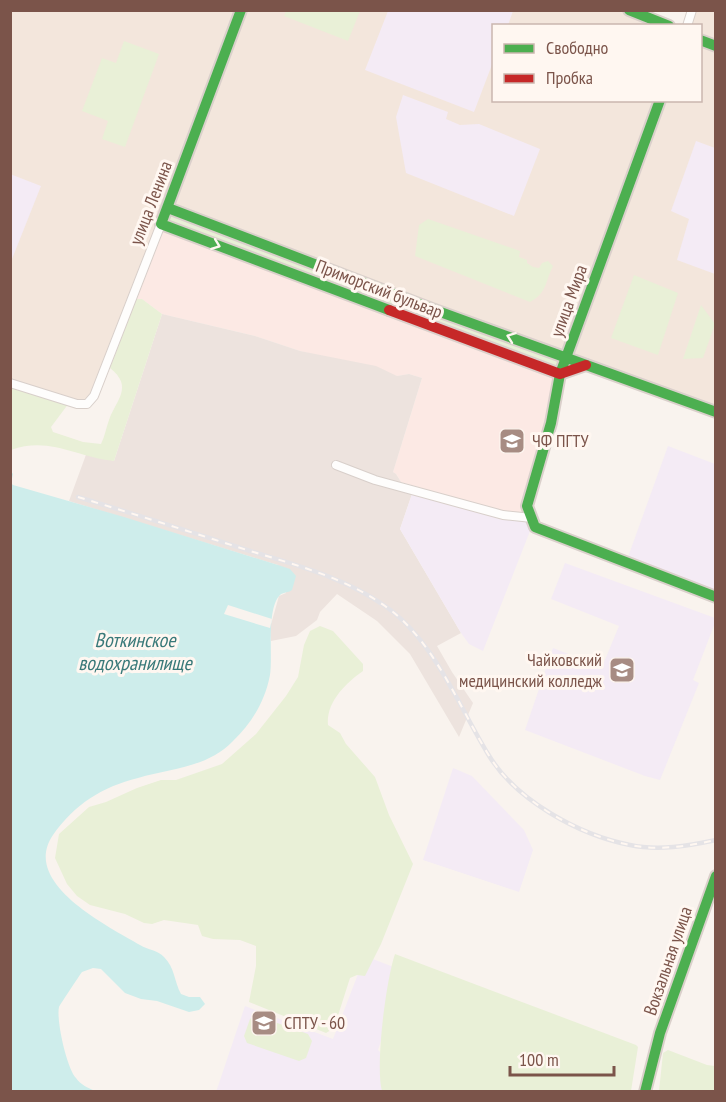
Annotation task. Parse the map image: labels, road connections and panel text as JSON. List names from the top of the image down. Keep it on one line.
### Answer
{"streets":{"street":["улица Ленина","Приморский бульвар","улица Мира","Вокзальная улица"]},"crossings":[["улица Ленина","Приморский бульвар"],["Приморский бульвар","улица Мира"]],"water":["Воткинское водохранилище"],"places":{"school or university":["ЧФ ПГТУ","Чайковский медицинский колледж","СПТУ - 60"]},"legend":["Свободно","Пробка"],"scale_bar":"100 m"}
